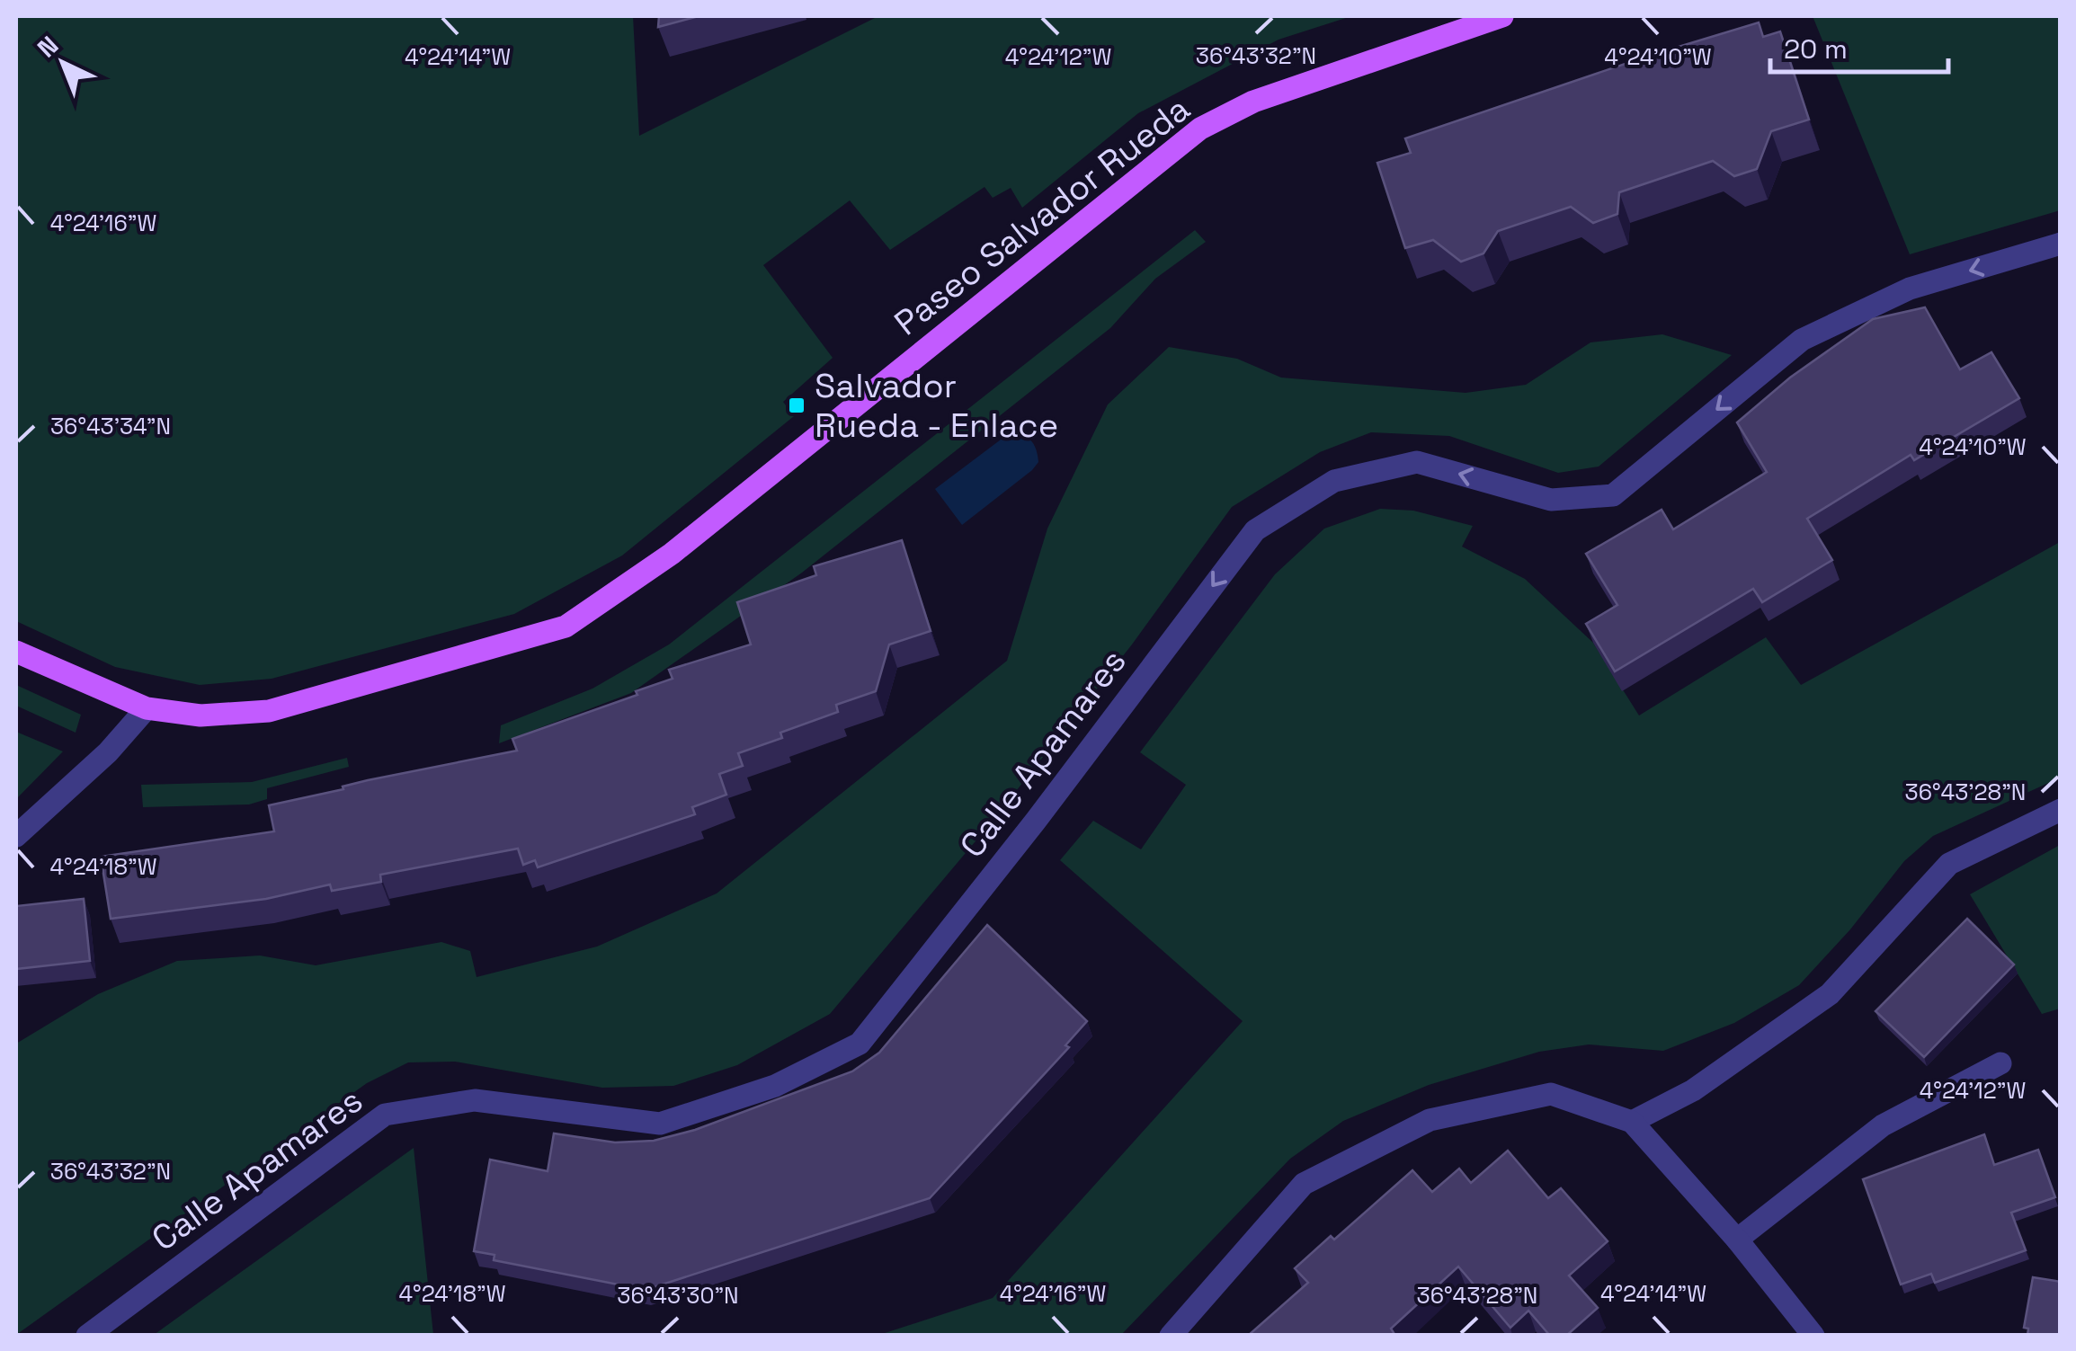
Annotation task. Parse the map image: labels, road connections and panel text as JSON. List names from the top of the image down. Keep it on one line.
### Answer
{"streets":{"main road":["Paseo Salvador Rueda"],"street":["Calle Apamares"]},"one_way":["Calle Apamares"],"places":{"transit":["Salvador Rueda - Enlace"]},"scale_bar":"20 m","north":"top left","coordinates":["36°43'32\"N","4°24'14\"W","4°24'12\"W","4°24'10\"W","4°24'16\"W","36°43'34\"N","36°43'28\"N","4°24'18\"W","36°43'30\"N"]}
